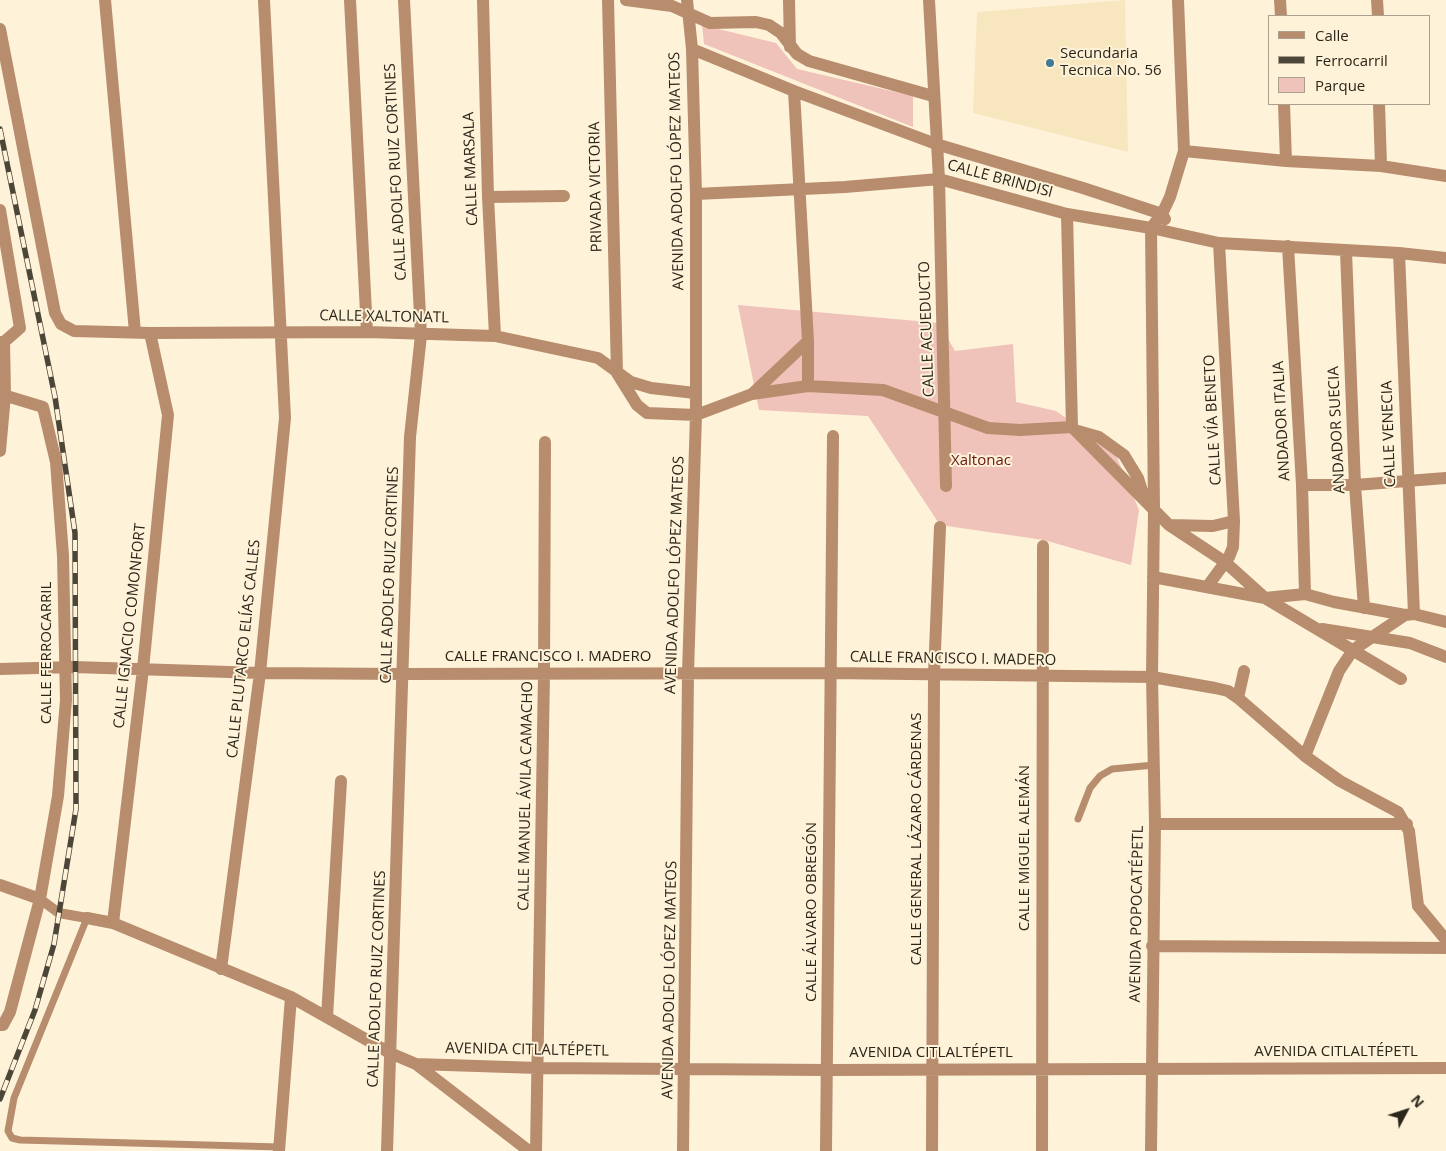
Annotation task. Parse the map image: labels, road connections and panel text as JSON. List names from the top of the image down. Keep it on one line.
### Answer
{"streets":{"street":["CALLE MARSALA","AVENIDA ADOLFO LÓPEZ MATEOS","CALLE ADOLFO RUIZ CORTINES","CALLE BRINDISI","PRIVADA VICTORIA","CALLE XALTONATL","CALLE ACUEDUCTO","CALLE VÍA BENETO","ANDADOR ITALIA","ANDADOR SUECIA","CALLE VENECIA","CALLE IGNACIO COMONFORT","CALLE PLUTARCO ELÍAS CALLES","CALLE FERROCARRIL","CALLE FRANCISCO I. MADERO","CALLE MANUEL ÁVILA CAMACHO","CALLE GENERAL LÁZARO CÁRDENAS","CALLE MIGUEL ALEMÁN","CALLE ÁLVARO OBREGÓN","AVENIDA POPOCATÉPETL","AVENIDA CITLALTÉPETL"]},"crossings":[["CALLE MARSALA","CALLE XALTONATL"],["AVENIDA ADOLFO LÓPEZ MATEOS","CALLE BRINDISI"],["AVENIDA ADOLFO LÓPEZ MATEOS","CALLE XALTONATL"],["AVENIDA ADOLFO LÓPEZ MATEOS","CALLE FRANCISCO I. MADERO"],["AVENIDA ADOLFO LÓPEZ MATEOS","AVENIDA CITLALTÉPETL"],["CALLE ADOLFO RUIZ CORTINES","CALLE XALTONATL"],["CALLE ADOLFO RUIZ CORTINES","CALLE FRANCISCO I. MADERO"],["CALLE BRINDISI","CALLE ACUEDUCTO"],["CALLE BRINDISI","CALLE VÍA BENETO"],["CALLE BRINDISI","ANDADOR ITALIA"],["CALLE BRINDISI","ANDADOR SUECIA"],["CALLE BRINDISI","CALLE VENECIA"],["CALLE BRINDISI","AVENIDA POPOCATÉPETL"],["PRIVADA VICTORIA","CALLE XALTONATL"],["CALLE XALTONATL","CALLE IGNACIO COMONFORT"],["CALLE XALTONATL","CALLE PLUTARCO ELÍAS CALLES"],["CALLE IGNACIO COMONFORT","CALLE FRANCISCO I. MADERO"],["CALLE PLUTARCO ELÍAS CALLES","CALLE FRANCISCO I. MADERO"],["CALLE FERROCARRIL","CALLE FRANCISCO I. MADERO"],["CALLE FRANCISCO I. MADERO","CALLE MANUEL ÁVILA CAMACHO"],["CALLE FRANCISCO I. MADERO","CALLE GENERAL LÁZARO CÁRDENAS"],["CALLE FRANCISCO I. MADERO","CALLE MIGUEL ALEMÁN"],["CALLE FRANCISCO I. MADERO","CALLE ÁLVARO OBREGÓN"],["CALLE FRANCISCO I. MADERO","AVENIDA POPOCATÉPETL"],["CALLE MANUEL ÁVILA CAMACHO","AVENIDA CITLALTÉPETL"],["CALLE GENERAL LÁZARO CÁRDENAS","AVENIDA CITLALTÉPETL"],["CALLE MIGUEL ALEMÁN","AVENIDA CITLALTÉPETL"],["CALLE ÁLVARO OBREGÓN","AVENIDA CITLALTÉPETL"],["AVENIDA POPOCATÉPETL","AVENIDA CITLALTÉPETL"]],"parks":["Xaltonac"],"places":["Secundaria Tecnica No. 56"],"legend":["Calle","Ferrocarril","Parque"],"north":"top right"}
